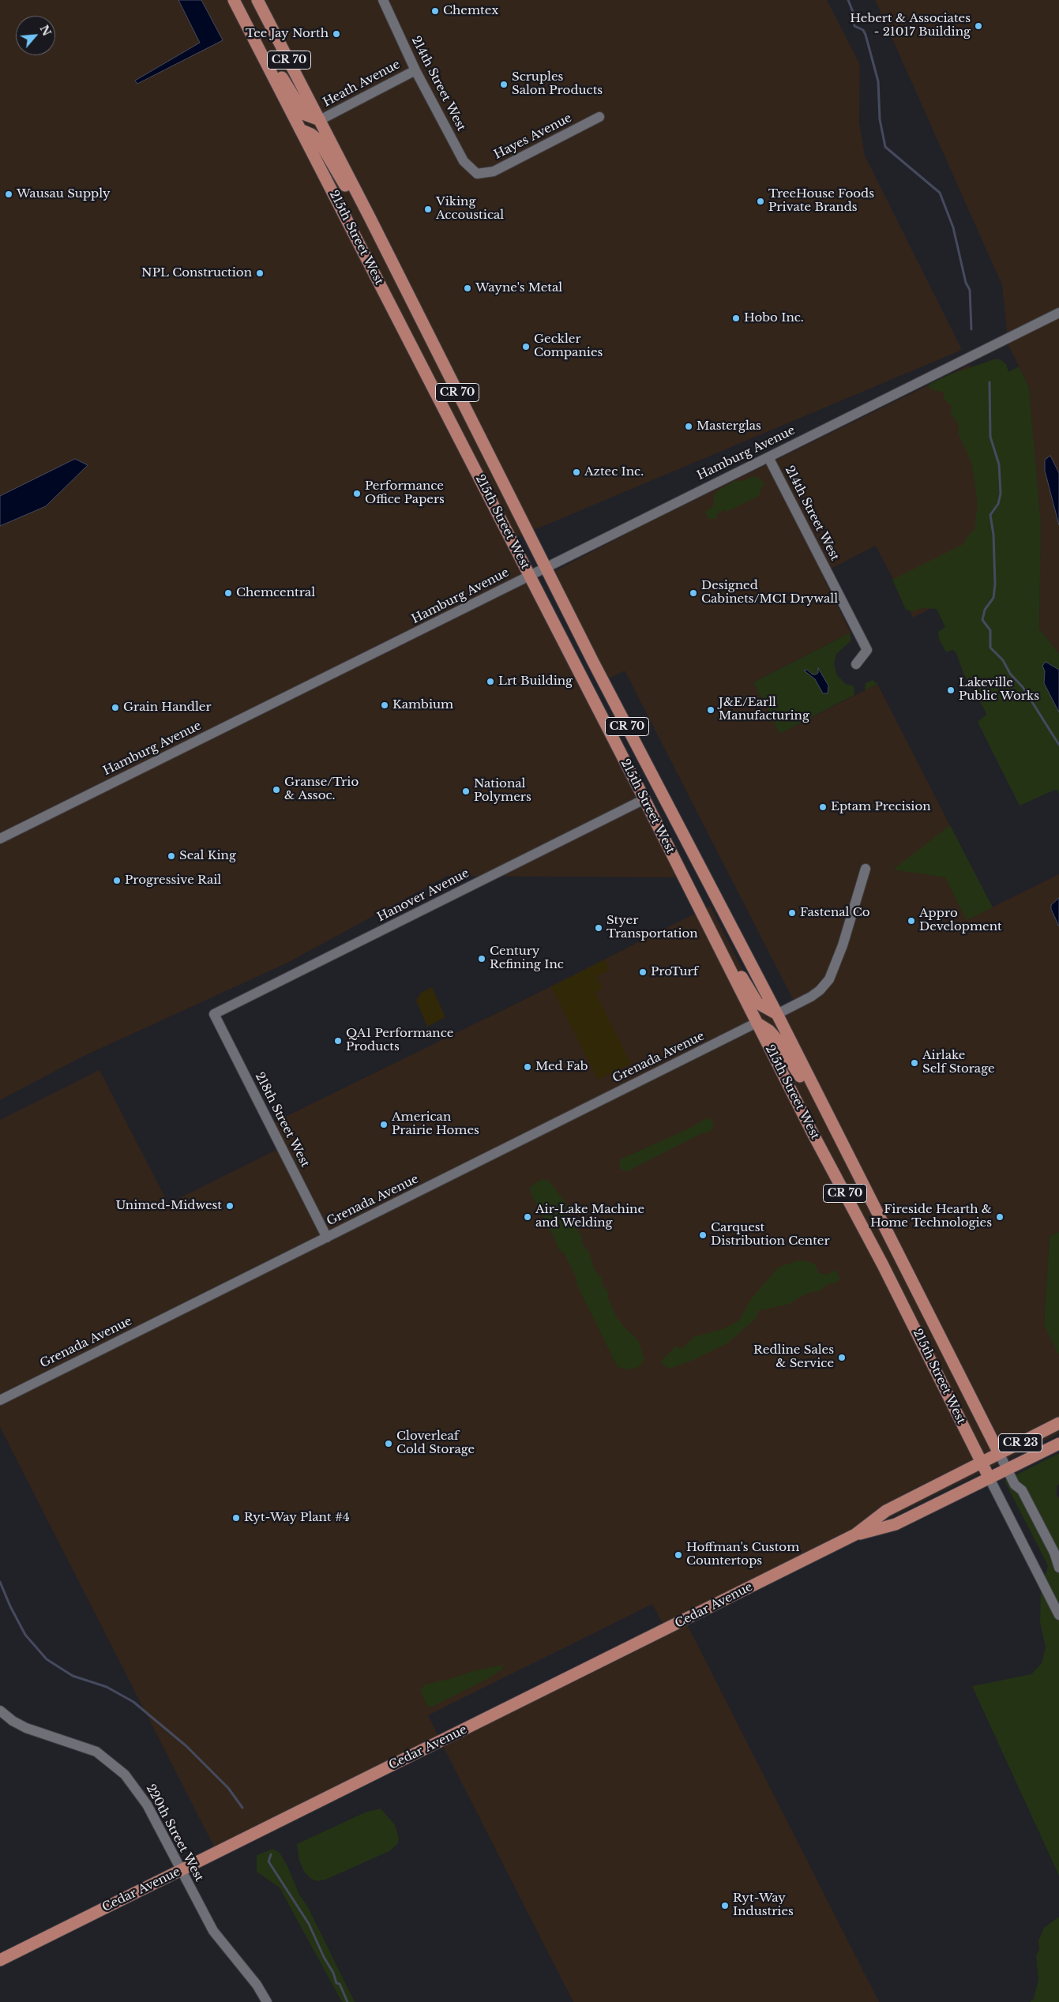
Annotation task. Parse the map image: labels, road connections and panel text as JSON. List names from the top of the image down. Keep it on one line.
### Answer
{"streets":{"main road":["CR 70","215th Street West","CR 23","Cedar Avenue"],"street":["Heath Avenue","214th Street West","Hayes Avenue","Hamburg Avenue","Hanover Avenue","Grenada Avenue","218th Street West","220th Street West"]},"crossings":[["Heath Avenue","214th Street West"],["Heath Avenue","215th Street West"],["214th Street West","Hayes Avenue"],["214th Street West","Hamburg Avenue"],["215th Street West","Hamburg Avenue"],["215th Street West","Hanover Avenue"],["215th Street West","Grenada Avenue"],["215th Street West","Cedar Avenue"],["Hanover Avenue","218th Street West"],["Grenada Avenue","218th Street West"],["Cedar Avenue","220th Street West"]],"places":["Chemtex","Hebert & Associates - 21017 Building","Tee Jay North","Scruples Salon Products","Wausau Supply","TreeHouse Foods Private Brands","Viking Accoustical","NPL Construction","Wayne's Metal","Hobo Inc.","Geckler Companies","Masterglas","Aztec Inc.","Performance Office Papers","Chemcentral","Designed Cabinets/MCI Drywall","Lrt Building","Lakeville Public Works","Kambium","Grain Handler","J&E/Earll Manufacturing","Granse/Trio & Assoc.","National Polymers","Eptam Precision","Seal King","Progressive Rail","Fastenal Co","Appro Development","Styer Transportation","Century Refining Inc","ProTurf","QA1 Performance Products","Airlake Self Storage","Med Fab","American Prairie Homes","Unimed-Midwest","Air-Lake Machine and Welding","Fireside Hearth & Home Technologies","Carquest Distribution Center","Redline Sales & Service","Cloverleaf Cold Storage","Ryt-Way Plant #4","Hoffman's Custom Countertops","Ryt-Way Industries"],"north":"top right"}
